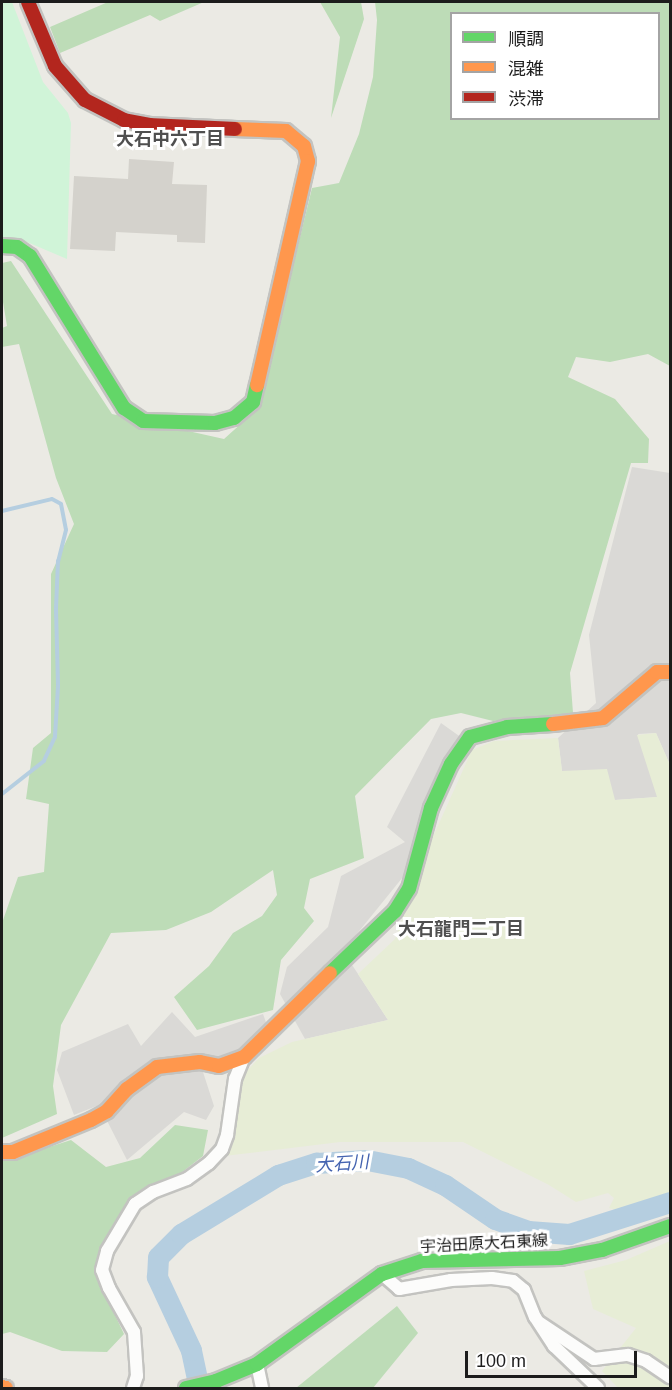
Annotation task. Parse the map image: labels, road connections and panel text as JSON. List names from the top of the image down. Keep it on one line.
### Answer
{"streets":{"street":["宇治田原大石東線"]},"districts":["大石中六丁目","大石龍門二丁目"],"water":["大石川"],"legend":["順調","混雑","渋滞"],"scale_bar":"100 m"}
